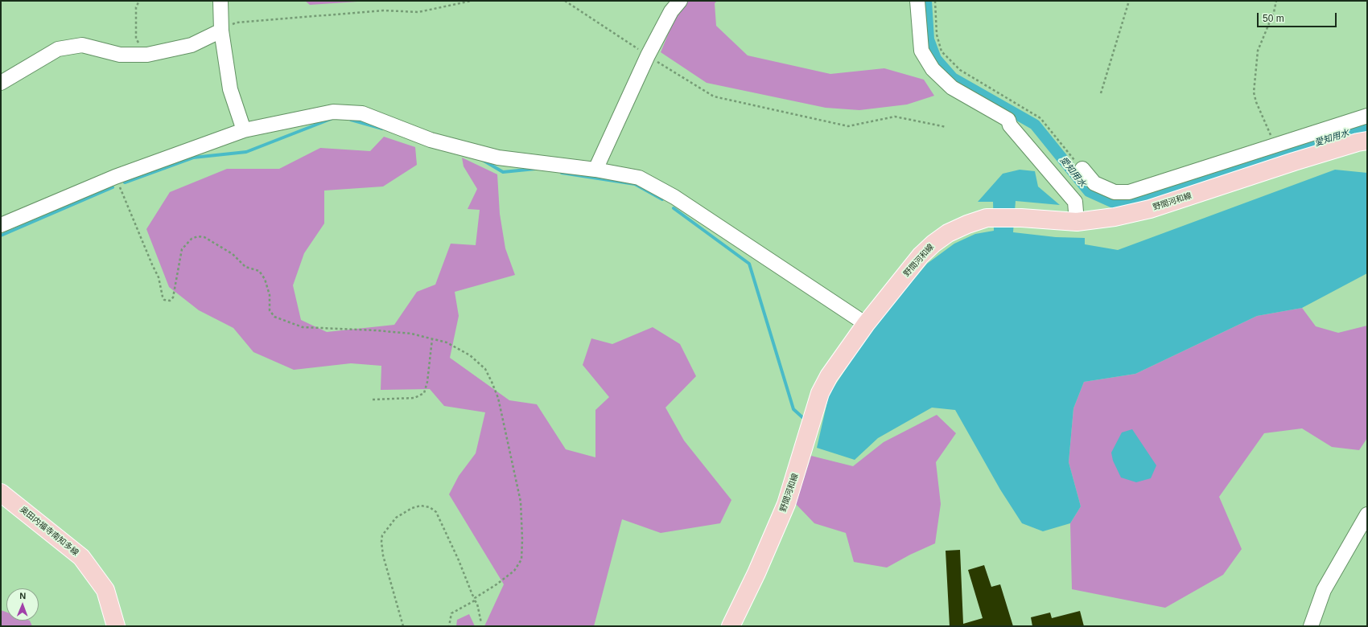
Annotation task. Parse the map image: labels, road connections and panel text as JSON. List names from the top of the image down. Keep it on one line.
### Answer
{"streets":{"main road":["野間河和線","奥田内福寺南知多線"]},"water":["愛知用水"],"scale_bar":"50 m","north":"top"}
